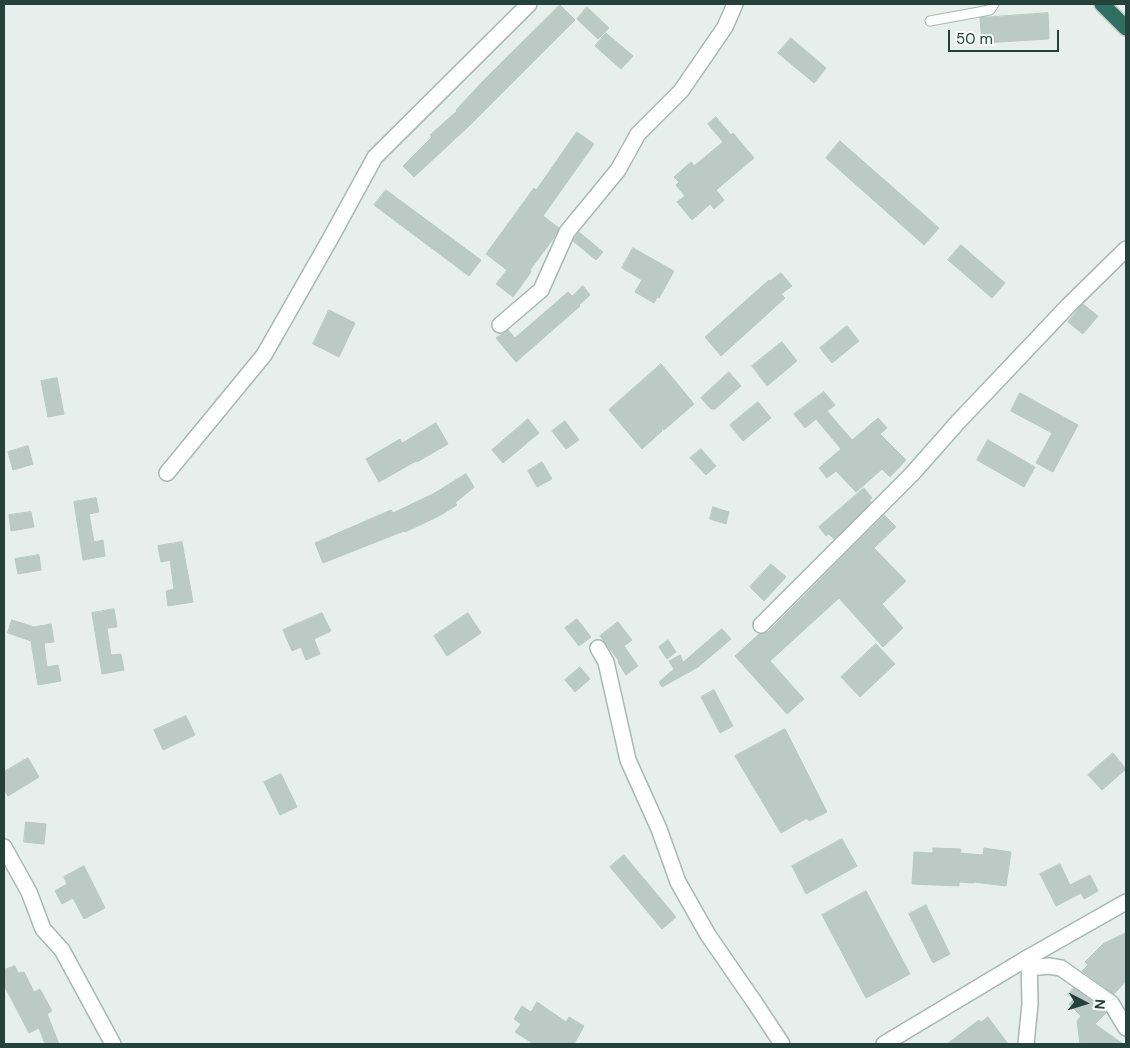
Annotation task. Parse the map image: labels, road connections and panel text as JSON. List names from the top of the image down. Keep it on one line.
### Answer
{"scale_bar":"50 m","north":"right"}
